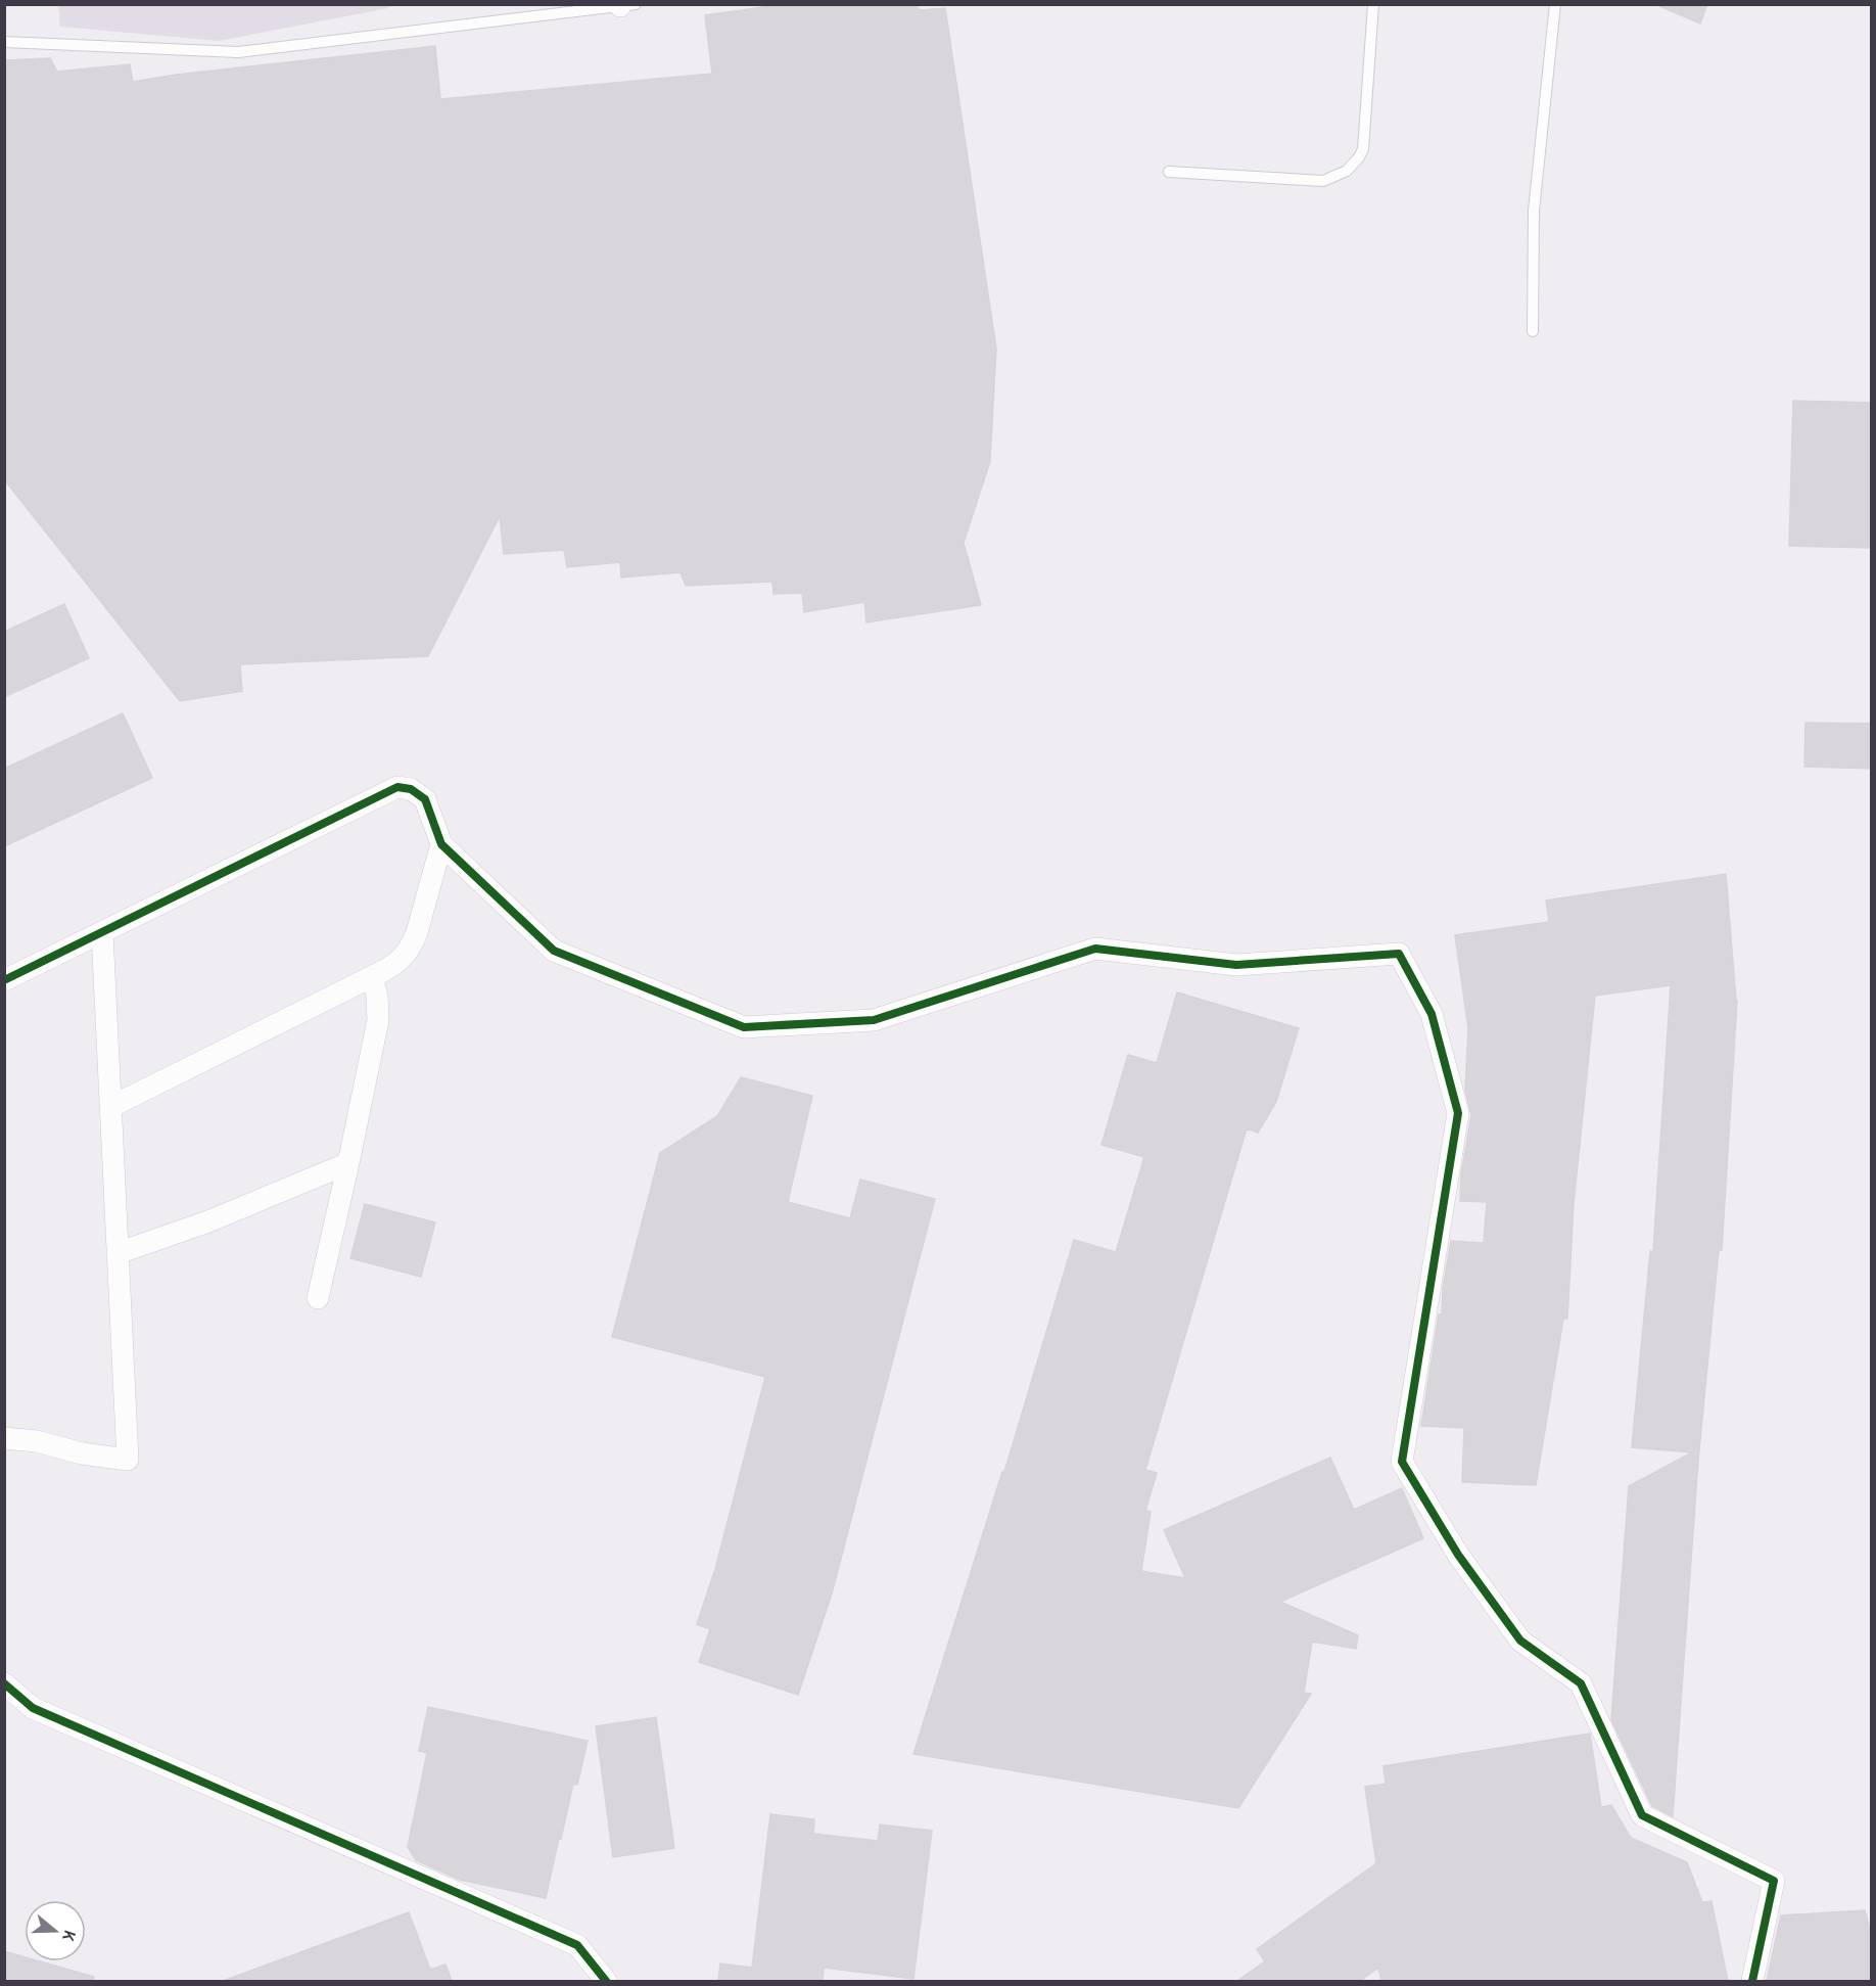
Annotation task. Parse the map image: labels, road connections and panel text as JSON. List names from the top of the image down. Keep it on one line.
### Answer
{"north":"right"}
